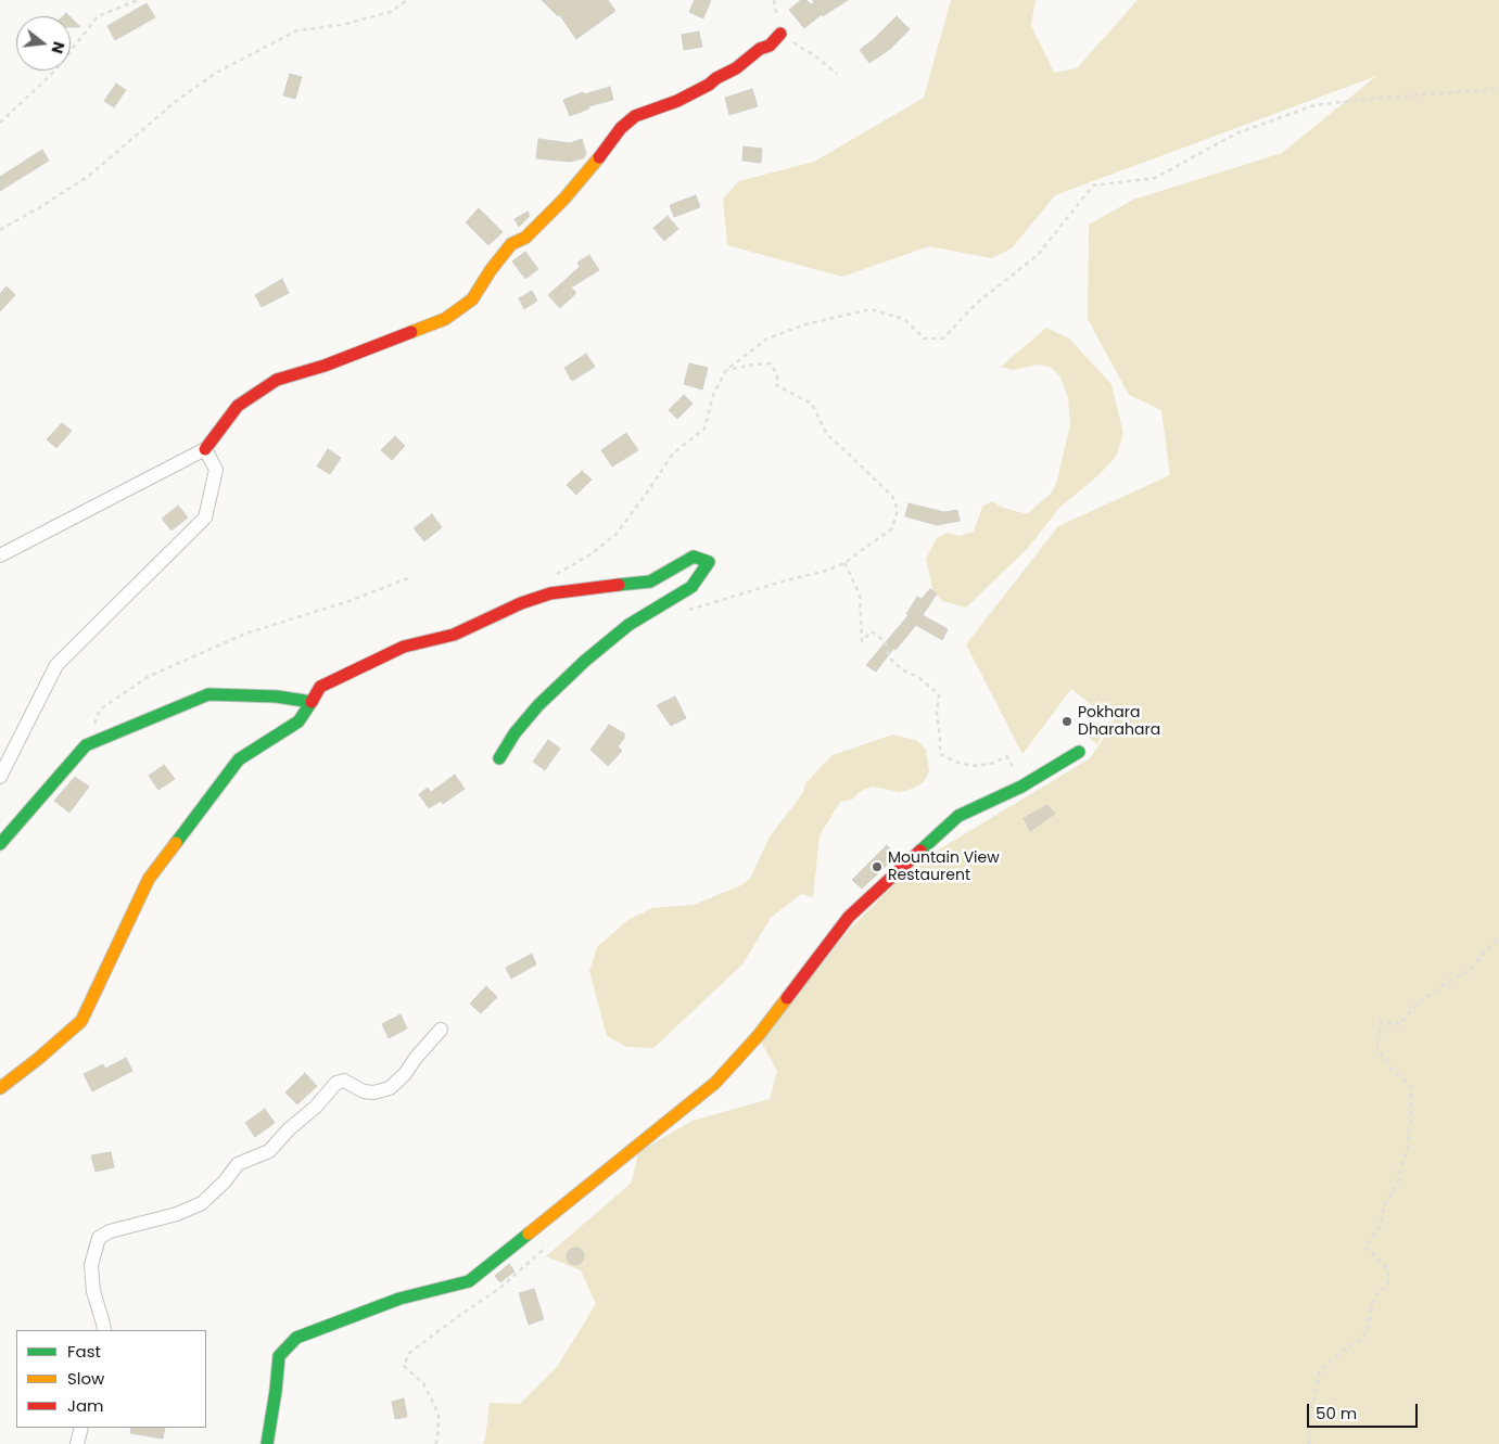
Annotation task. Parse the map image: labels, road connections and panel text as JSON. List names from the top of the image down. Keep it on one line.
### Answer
{"places":["Pokhara Dharahara","Mountain View Restaurent"],"legend":["Fast","Slow","Jam"],"scale_bar":"50 m","north":"right"}
